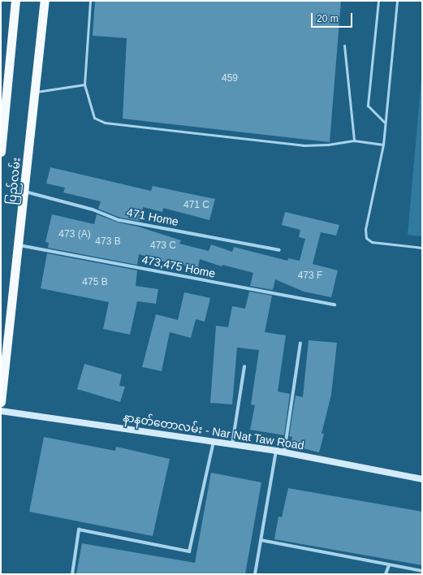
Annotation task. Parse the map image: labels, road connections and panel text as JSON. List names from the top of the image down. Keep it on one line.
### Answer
{"streets":{"highway":["ပြည်လမ်း"],"main road":["နာနတ်တောလမ်း - Nar Nat Taw Road"],"street":["471 Home","473,475 Home"]},"crossings":[["ပြည်လမ်း","471 Home"],["ပြည်လမ်း","473,475 Home"]],"house_numbers":["459","471 C","473 (A)","473 B","473 C","473 F","475 B"],"scale_bar":"20 m"}
